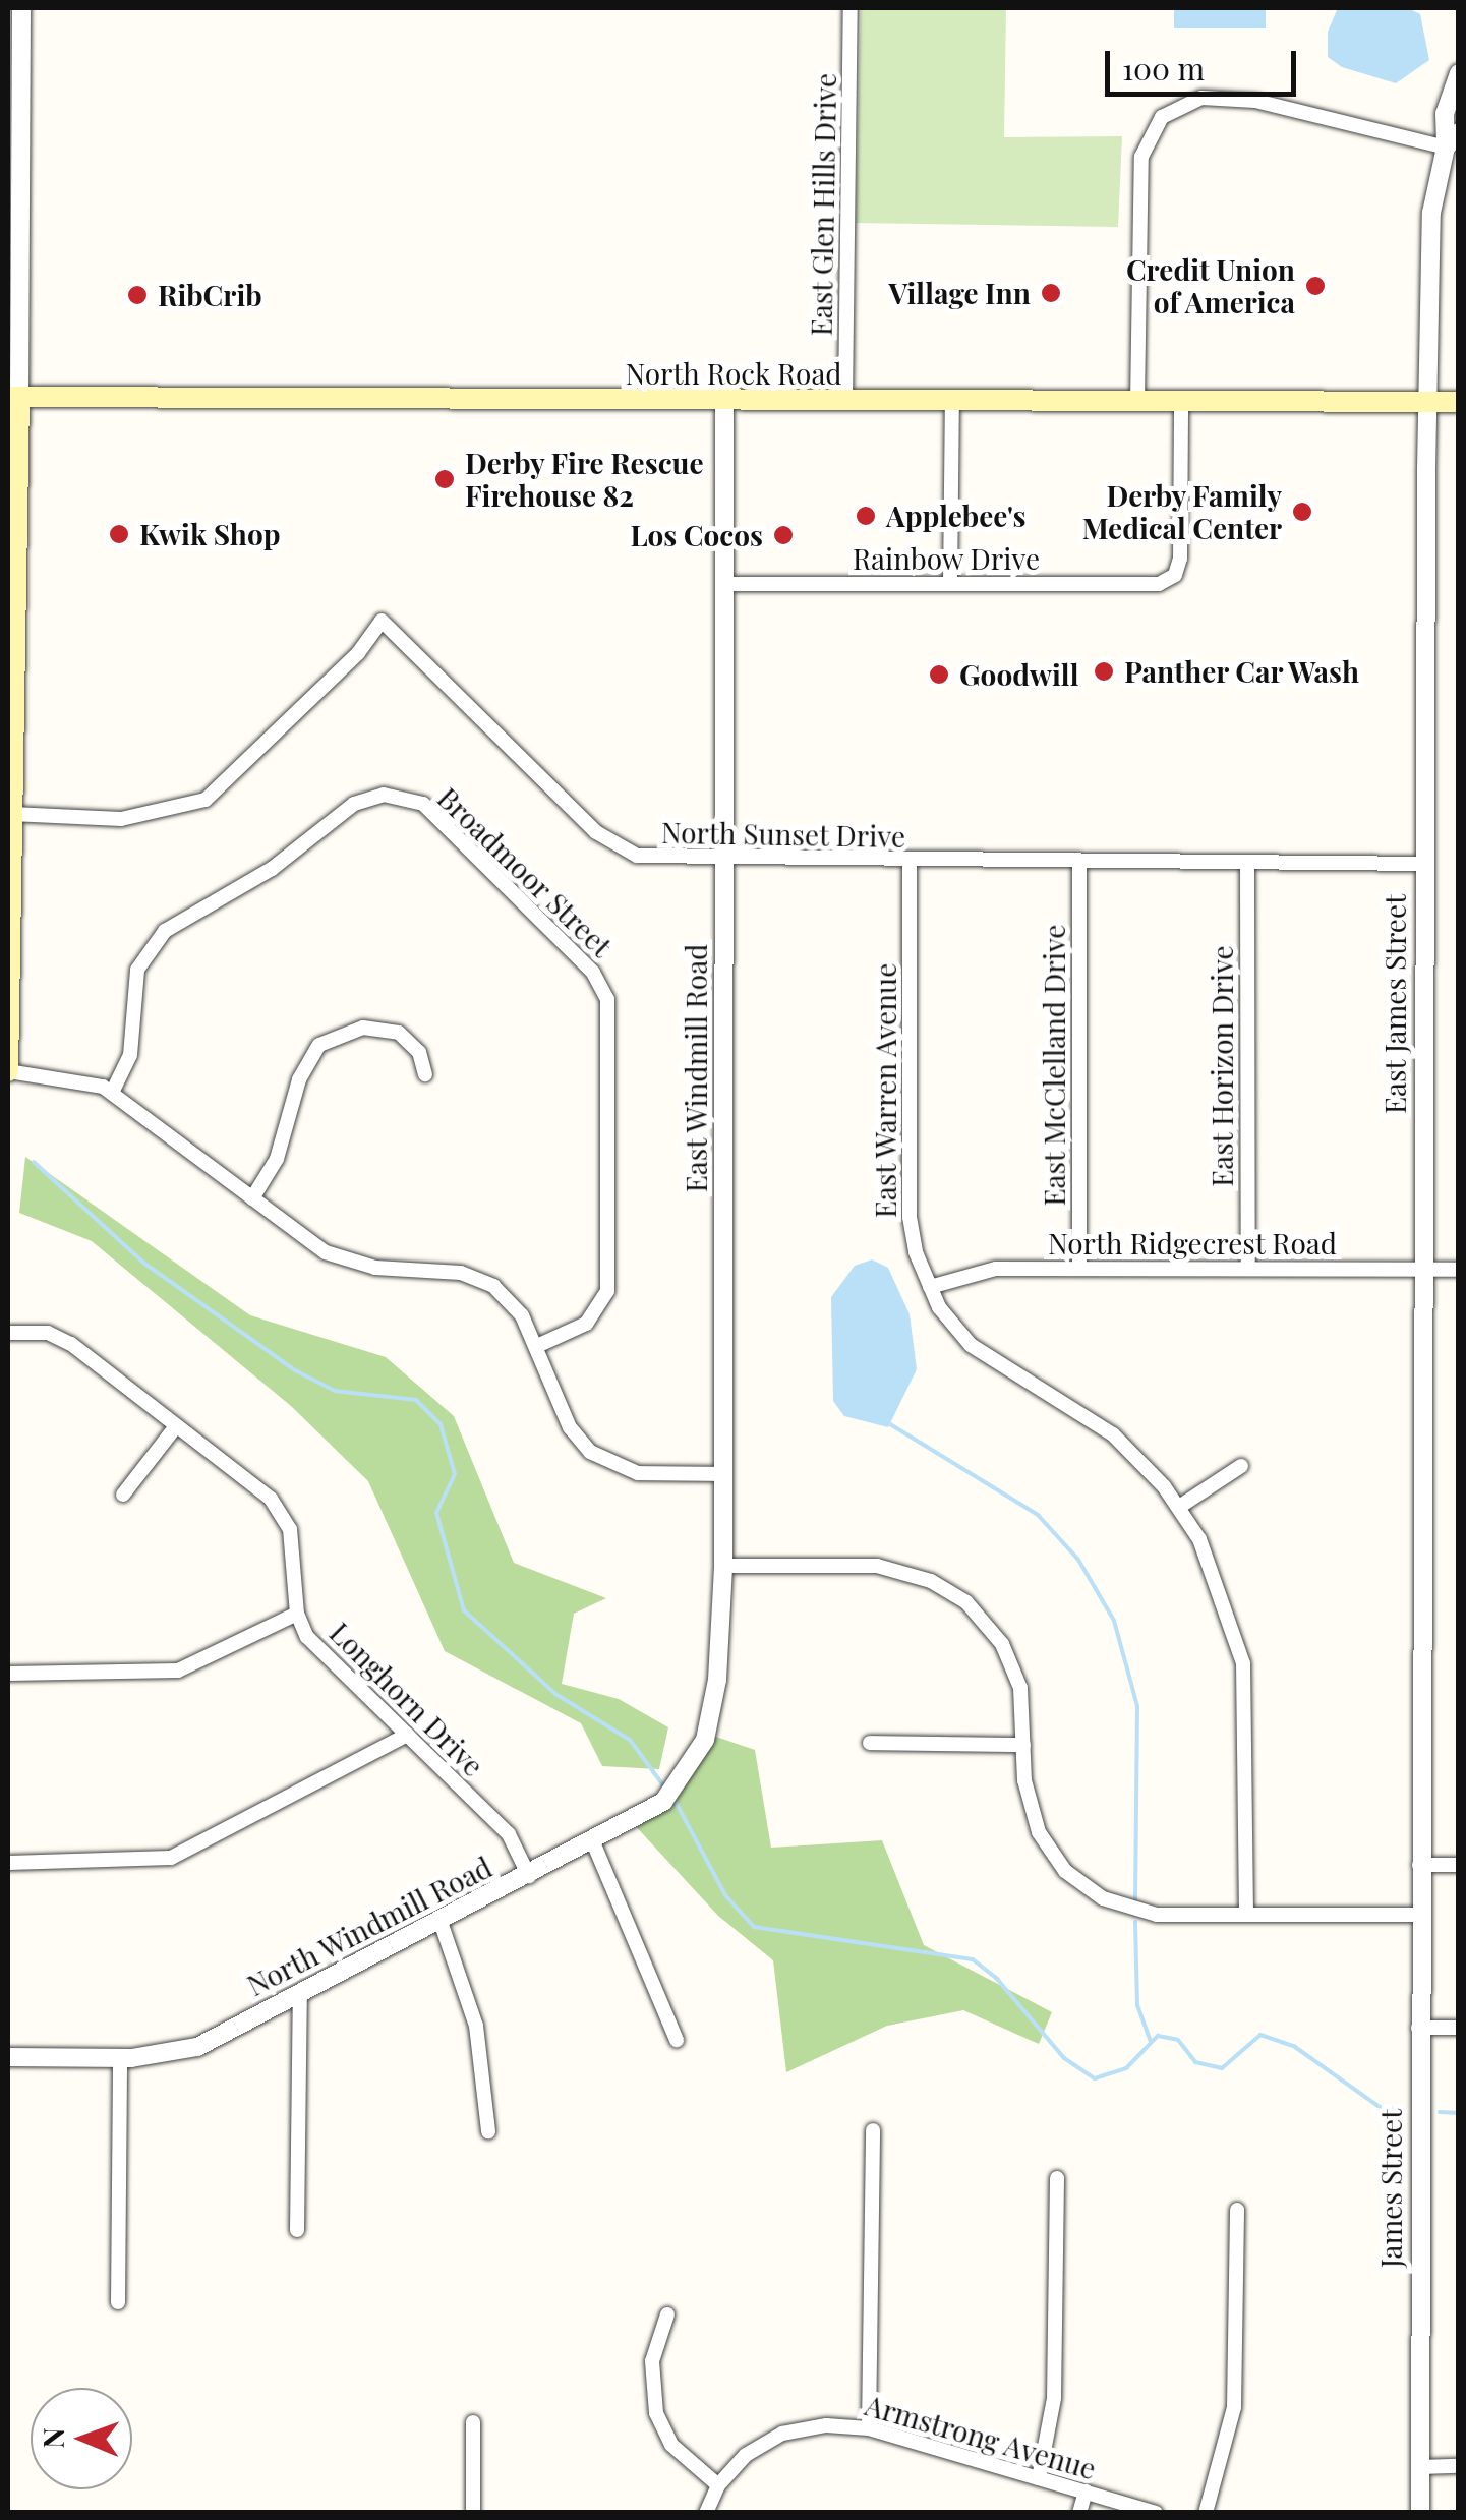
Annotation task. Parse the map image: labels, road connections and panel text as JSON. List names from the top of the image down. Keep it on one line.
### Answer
{"streets":{"main road":["North Rock Road"],"street":["East Glen Hills Drive","Rainbow Drive","North Sunset Drive","Broadmoor Street","East James Street","East McClelland Drive","East Horizon Drive","East Windmill Road","East Warren Avenue","North Ridgecrest Road","Longhorn Drive","North Windmill Road","James Street","Armstrong Avenue"]},"crossings":[["East Glen Hills Drive","North Rock Road"],["North Rock Road","Rainbow Drive"],["North Rock Road","East James Street"],["North Rock Road","East Windmill Road"],["Rainbow Drive","East Windmill Road"],["North Sunset Drive","East James Street"],["North Sunset Drive","East McClelland Drive"],["North Sunset Drive","East Horizon Drive"],["North Sunset Drive","East Windmill Road"],["North Sunset Drive","East Warren Avenue"],["East James Street","North Ridgecrest Road"],["East James Street","James Street"],["East McClelland Drive","North Ridgecrest Road"],["East Horizon Drive","North Ridgecrest Road"],["East Windmill Road","North Windmill Road"],["East Warren Avenue","North Ridgecrest Road"],["Longhorn Drive","North Windmill Road"]],"places":["Credit Union of America","Village Inn","RibCrib","Derby Fire Rescue Firehouse 82","Derby Family Medical Center","Applebee's","Kwik Shop","Los Cocos","Panther Car Wash","Goodwill"],"scale_bar":"100 m","north":"left"}
